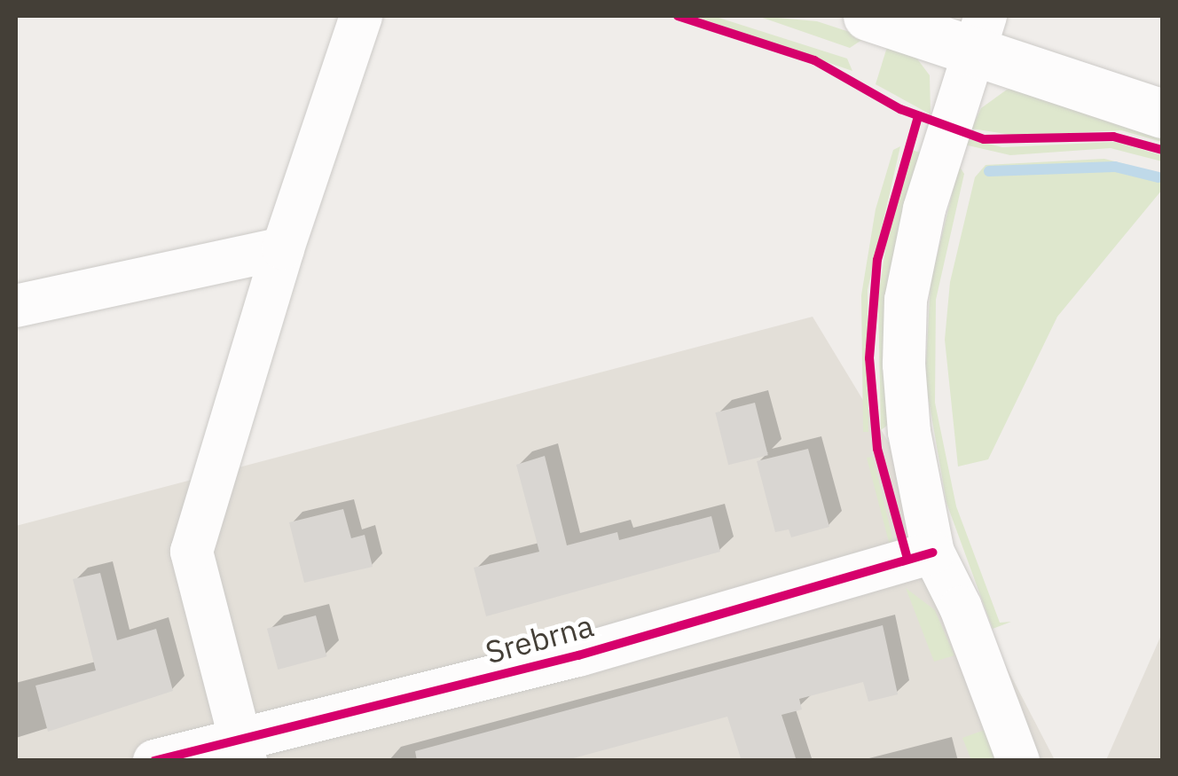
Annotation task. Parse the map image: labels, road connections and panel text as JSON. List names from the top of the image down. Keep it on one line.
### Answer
{"streets":{"street":["Srebrna"]}}
